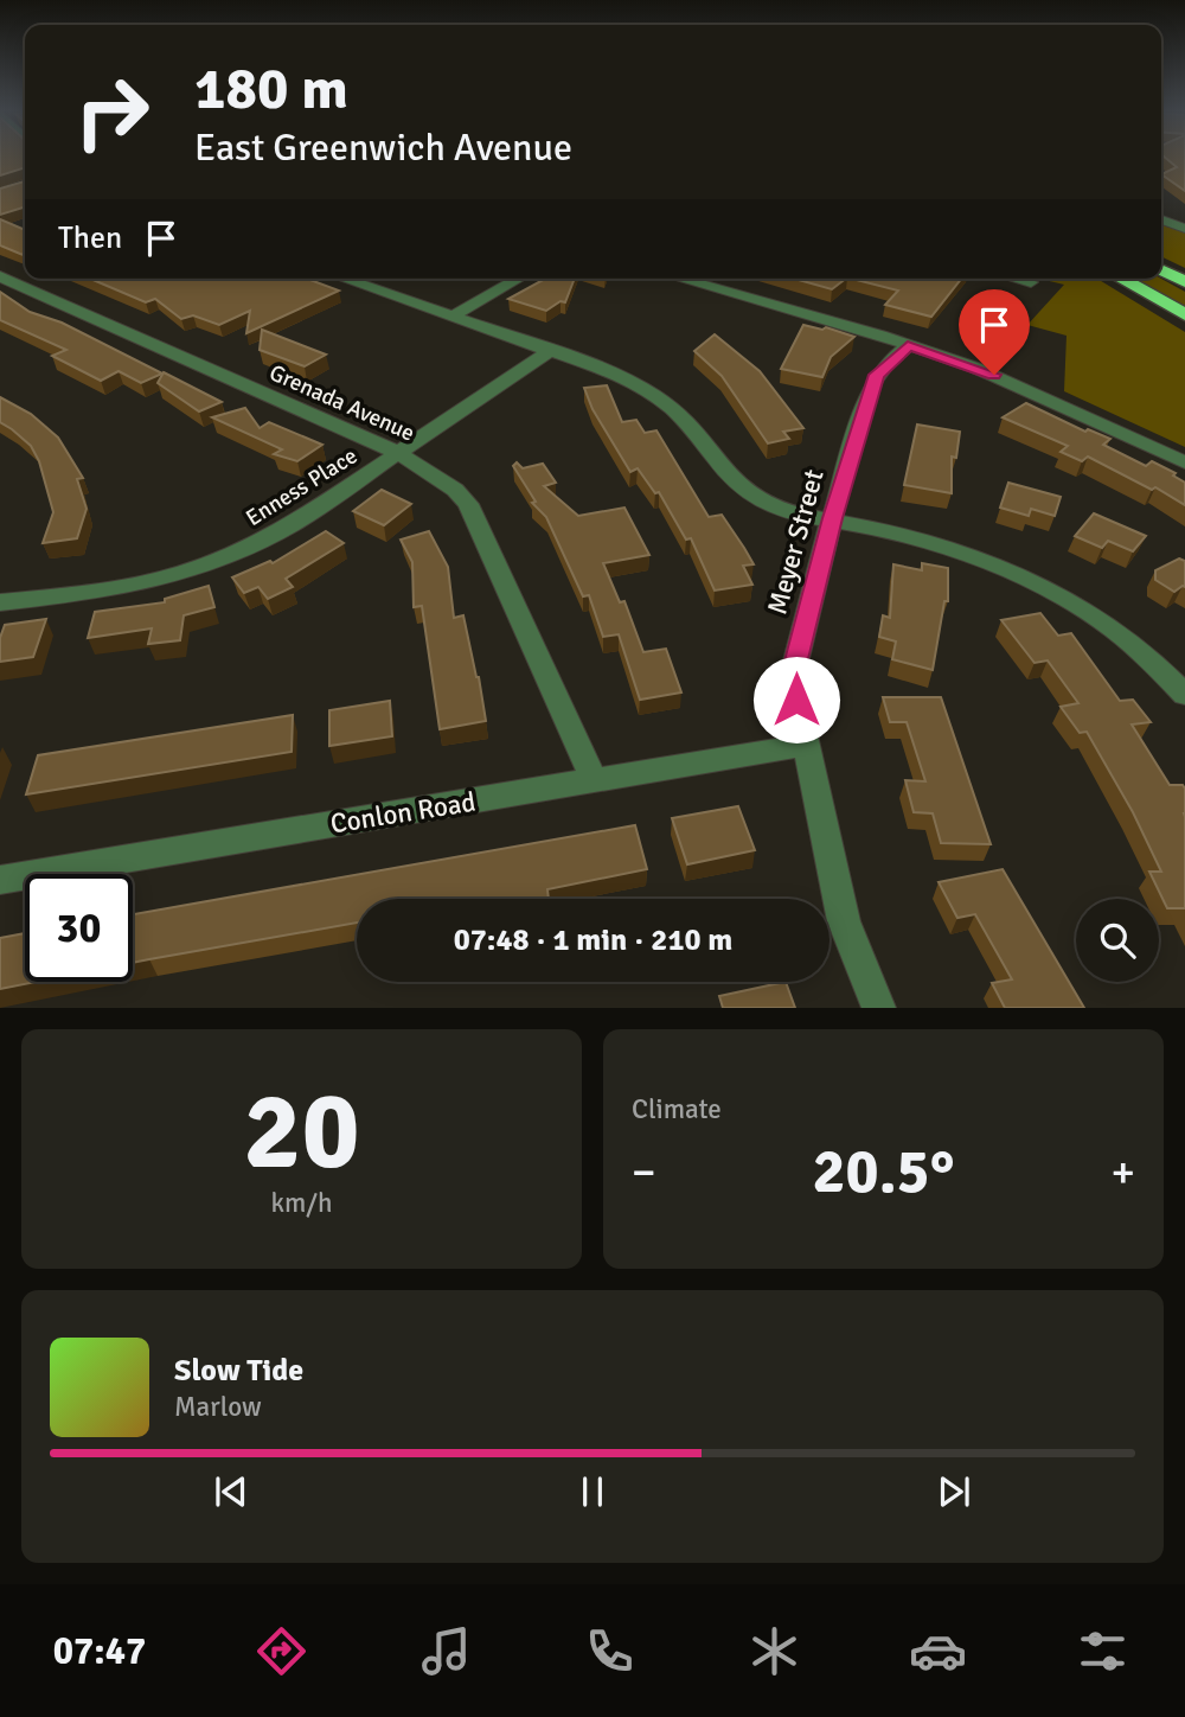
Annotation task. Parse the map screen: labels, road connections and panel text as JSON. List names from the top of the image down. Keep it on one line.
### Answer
{"streets":{"street":["Grenada Avenue","Enness Place","Meyer Street","Conlon Road"]},"crossings":[["Grenada Avenue","Enness Place"],["Grenada Avenue","Conlon Road"],["Meyer Street","Conlon Road"]],"page":{"turn":["180 m","East Greenwich Avenue"],"then":"Then","limit":"30","trip":"07:48 · 1 min · 210 m","tile":[["20","km/h"],"Climate"],"heat":["−","20.5°","+"],"song":["Slow Tide","Marlow"],"tabs":"07:47"}}
